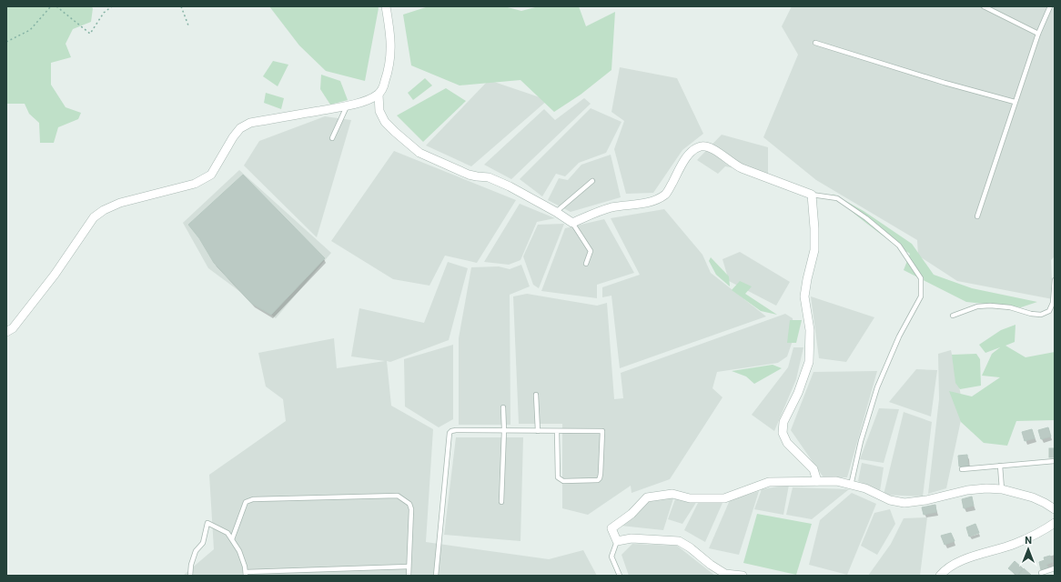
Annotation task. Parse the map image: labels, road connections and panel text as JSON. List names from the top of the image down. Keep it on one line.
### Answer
{"north":"top"}
